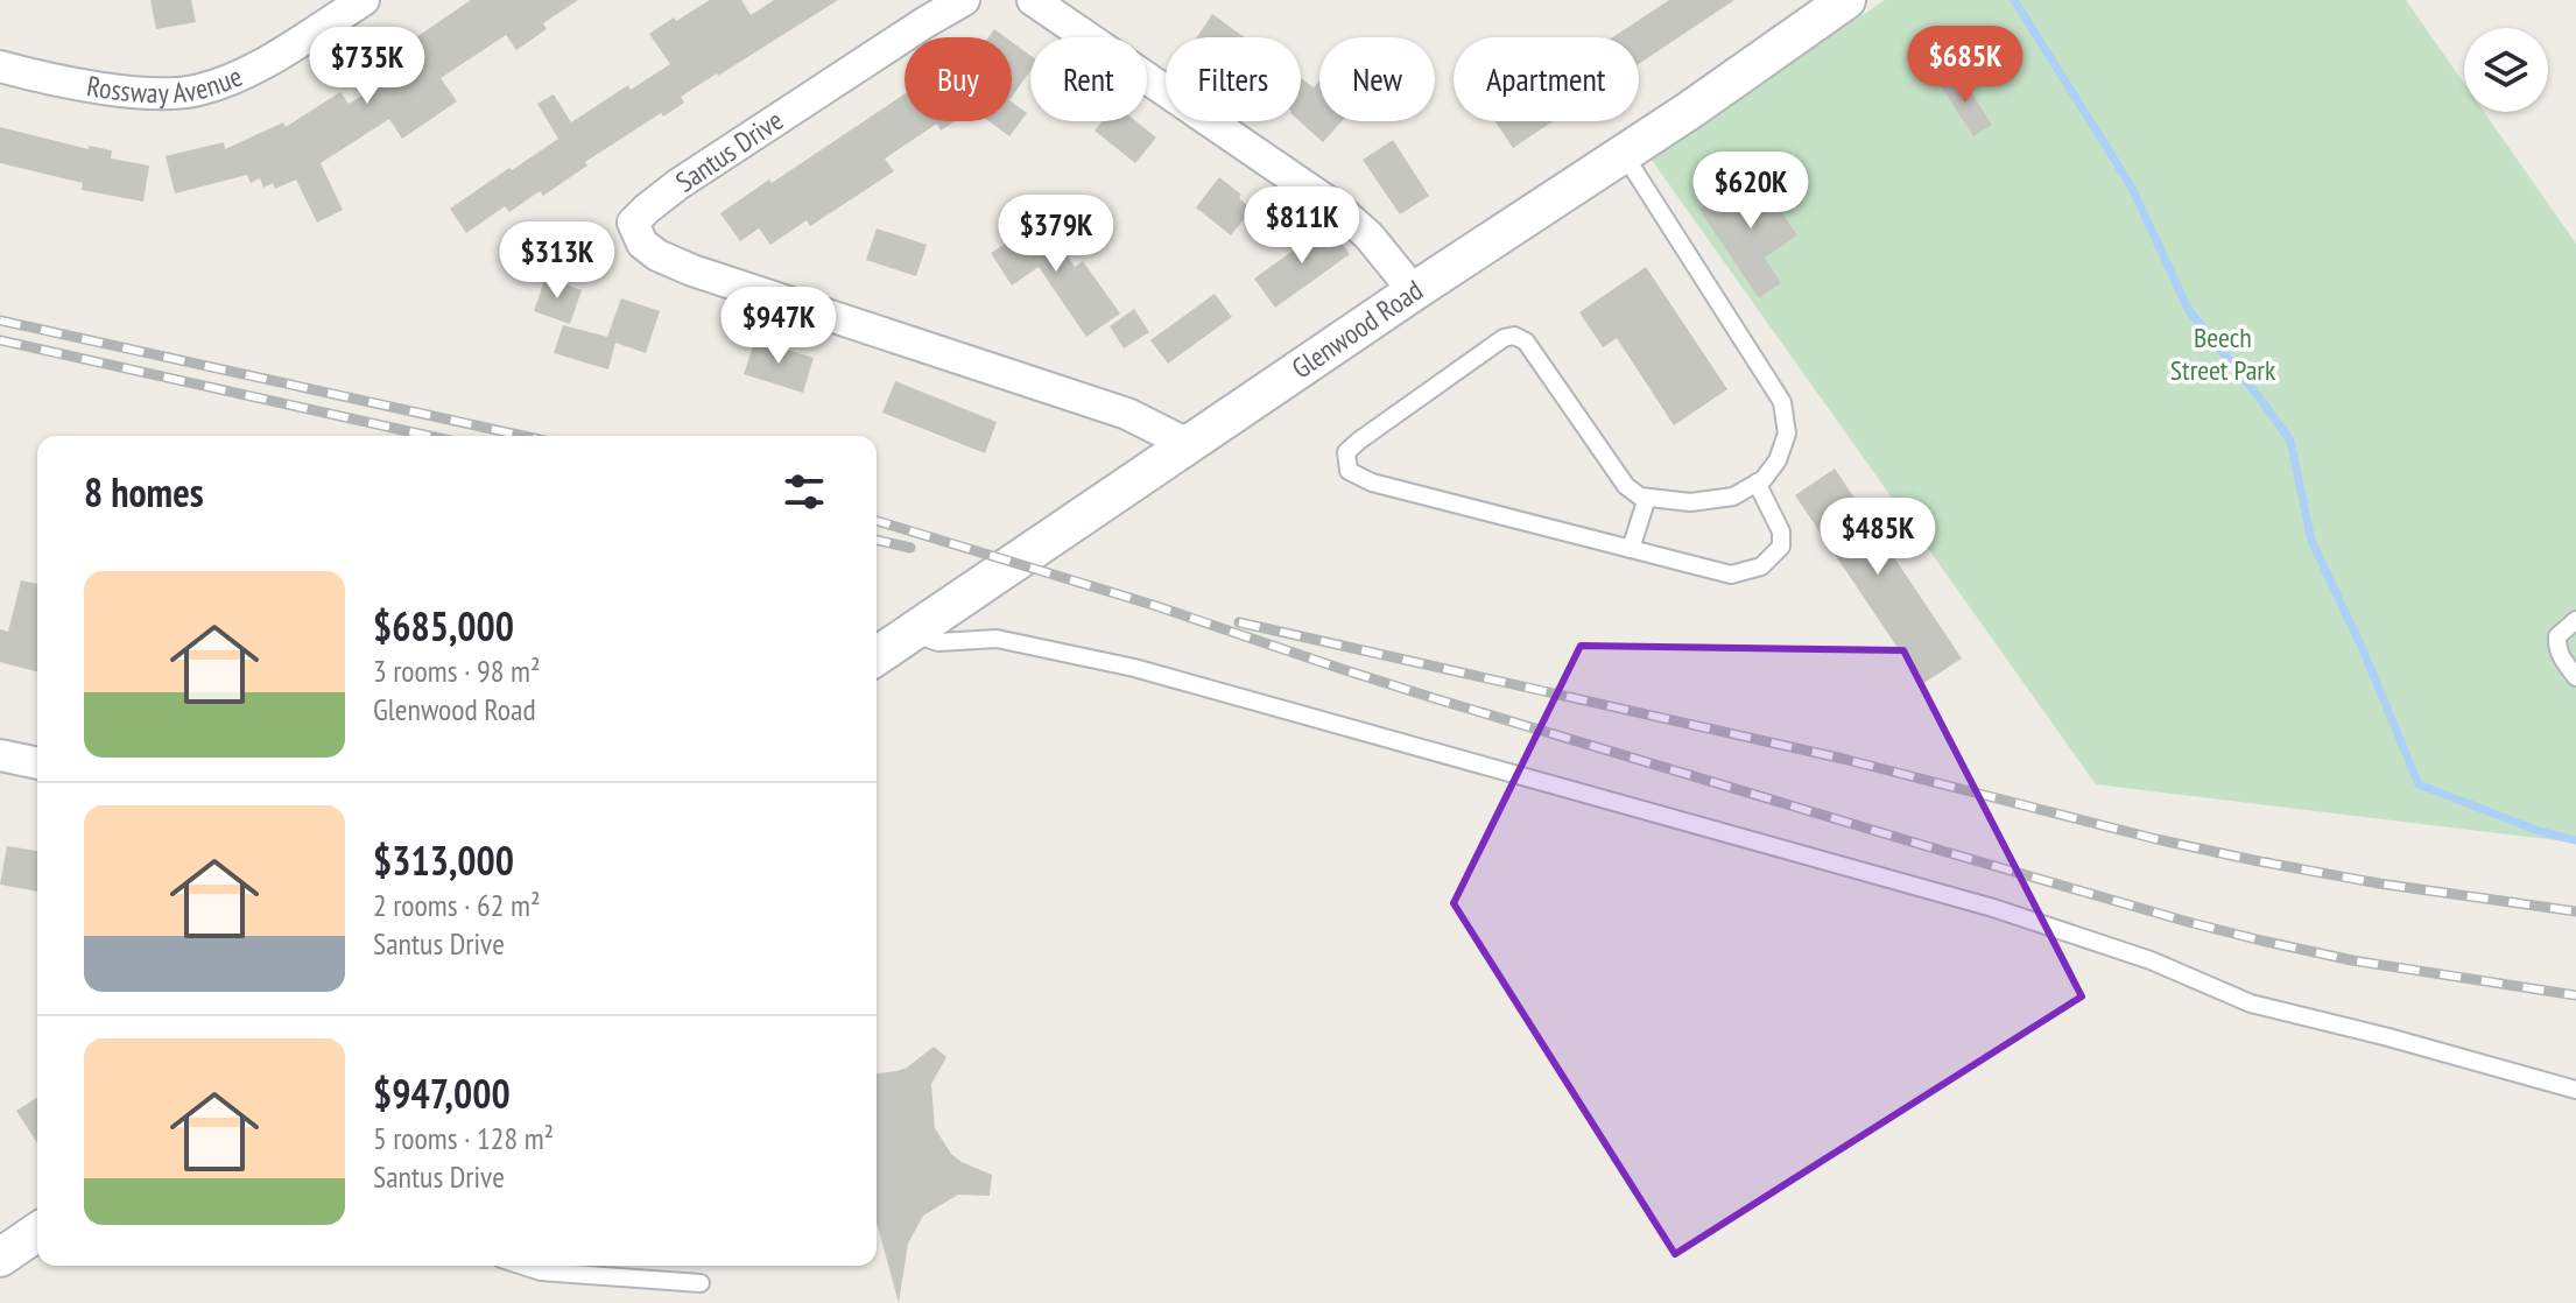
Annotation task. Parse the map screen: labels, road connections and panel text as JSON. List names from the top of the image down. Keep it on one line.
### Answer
{"streets":{"street":["Rossway Avenue","Santus Drive","Glenwood Road"]},"crossings":[["Santus Drive","Glenwood Road"]],"parks":["Beech Street Park"],"page":{"price":["$685K","$735K","$620K","$811K","$379K","$313K","$947K","$485K"],"chip":["Buy","Rent","Filters","New","Apartment"],"heading":"8 homes","list":[{"name":"$685,000","note":"3 rooms · 98 m² · Glenwood Road"},{"name":"$313,000","note":"2 rooms · 62 m² · Santus Drive"},{"name":"$947,000","note":"5 rooms · 128 m² · Santus Drive"}]}}
